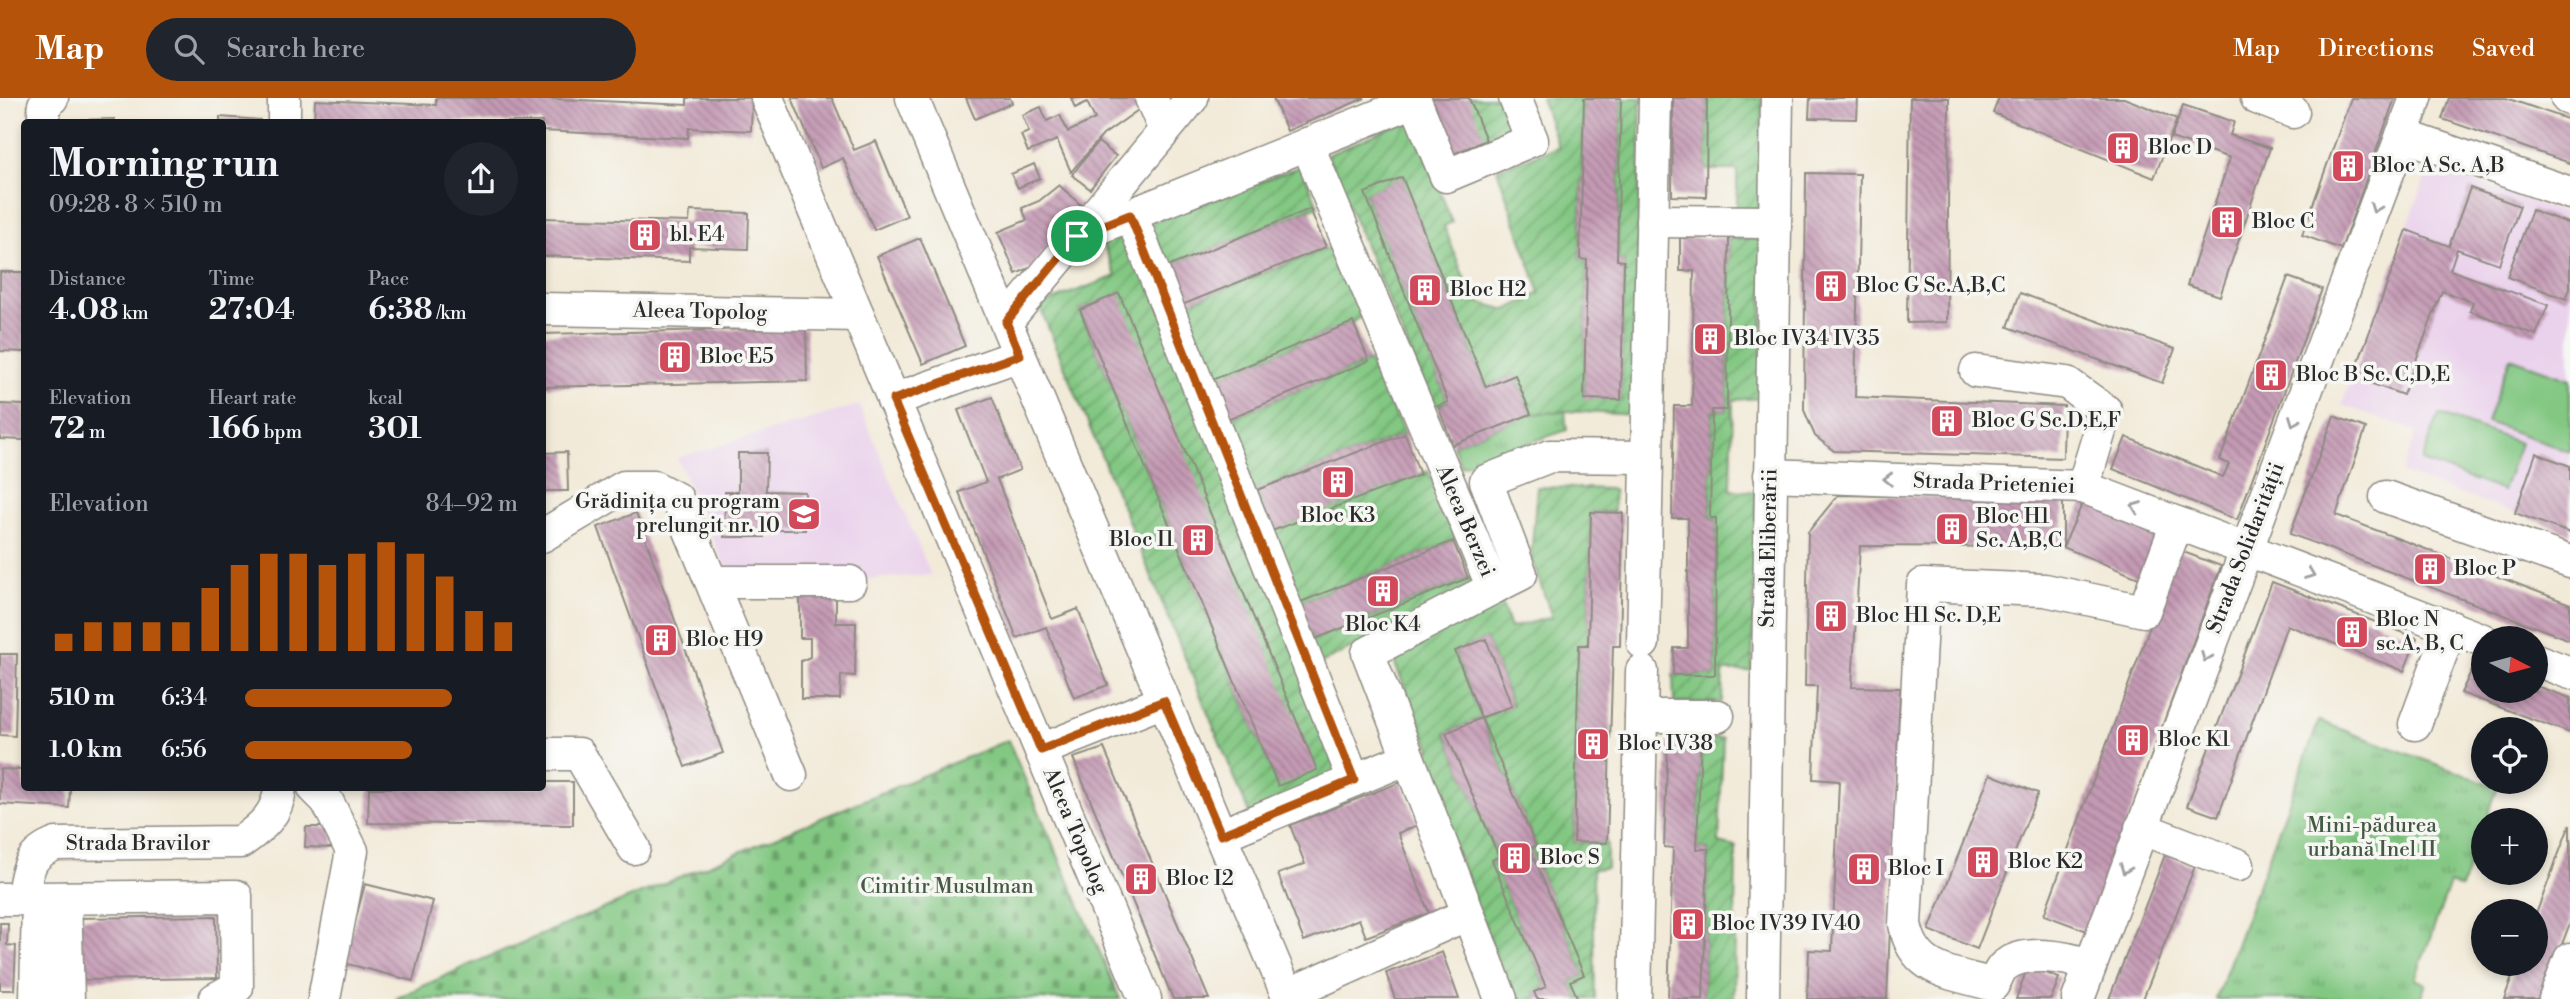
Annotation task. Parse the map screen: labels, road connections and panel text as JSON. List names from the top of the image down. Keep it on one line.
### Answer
{"streets":{"street":["Aleea Topolog","Strada Prieteniei","Aleea Berzei","Strada Eliberării","Strada Solidarității","Strada Bravilor"]},"crossings":[["Strada Prieteniei","Strada Eliberării"],["Strada Prieteniei","Strada Solidarității"]],"one_way":["Strada Solidarității"],"parks":["Mini-pădurea urbană Inel II","Cimitir Musulman"],"places":{"building":["Bloc D","Bloc A Sc. A,B","Bloc C","bl. E4","Bloc G Sc.A,B,C","Bloc H2","Bloc IV34 IV35","Bloc E5","Bloc B Sc. C,D,E","Bloc G Sc.D,E,F","Bloc K3","Bloc H1 Sc. A,B,C","Bloc I1","Bloc P","Bloc K4","Bloc H1 Sc. D,E","Bloc N sc.A, B, C","Bloc H9","Bloc K1","Bloc IV38","Bloc S","Bloc K2","Bloc I","Bloc I2","Bloc IV39 IV40"],"school or university":["Grădinița cu program prelungit nr. 10"]},"north":"right","page":{"header":"Map","search":"Search here","nav":["Map","Directions","Saved"],"heading":["Morning run","09:28 · 8 × 510 m"],"stats":[["Distance","4.08 km"],["Time","27:04"],["Pace","6:38 /km"],["Elevation","72 m"],["Heart rate","166 bpm"],["kcal","301"]],"chart":["Elevation","84–92 m"],"map_buttons":["+","−"],"list":[{"name":"510 m","note":"6:34"},{"name":"1.0 km","note":"6:56"}]}}
